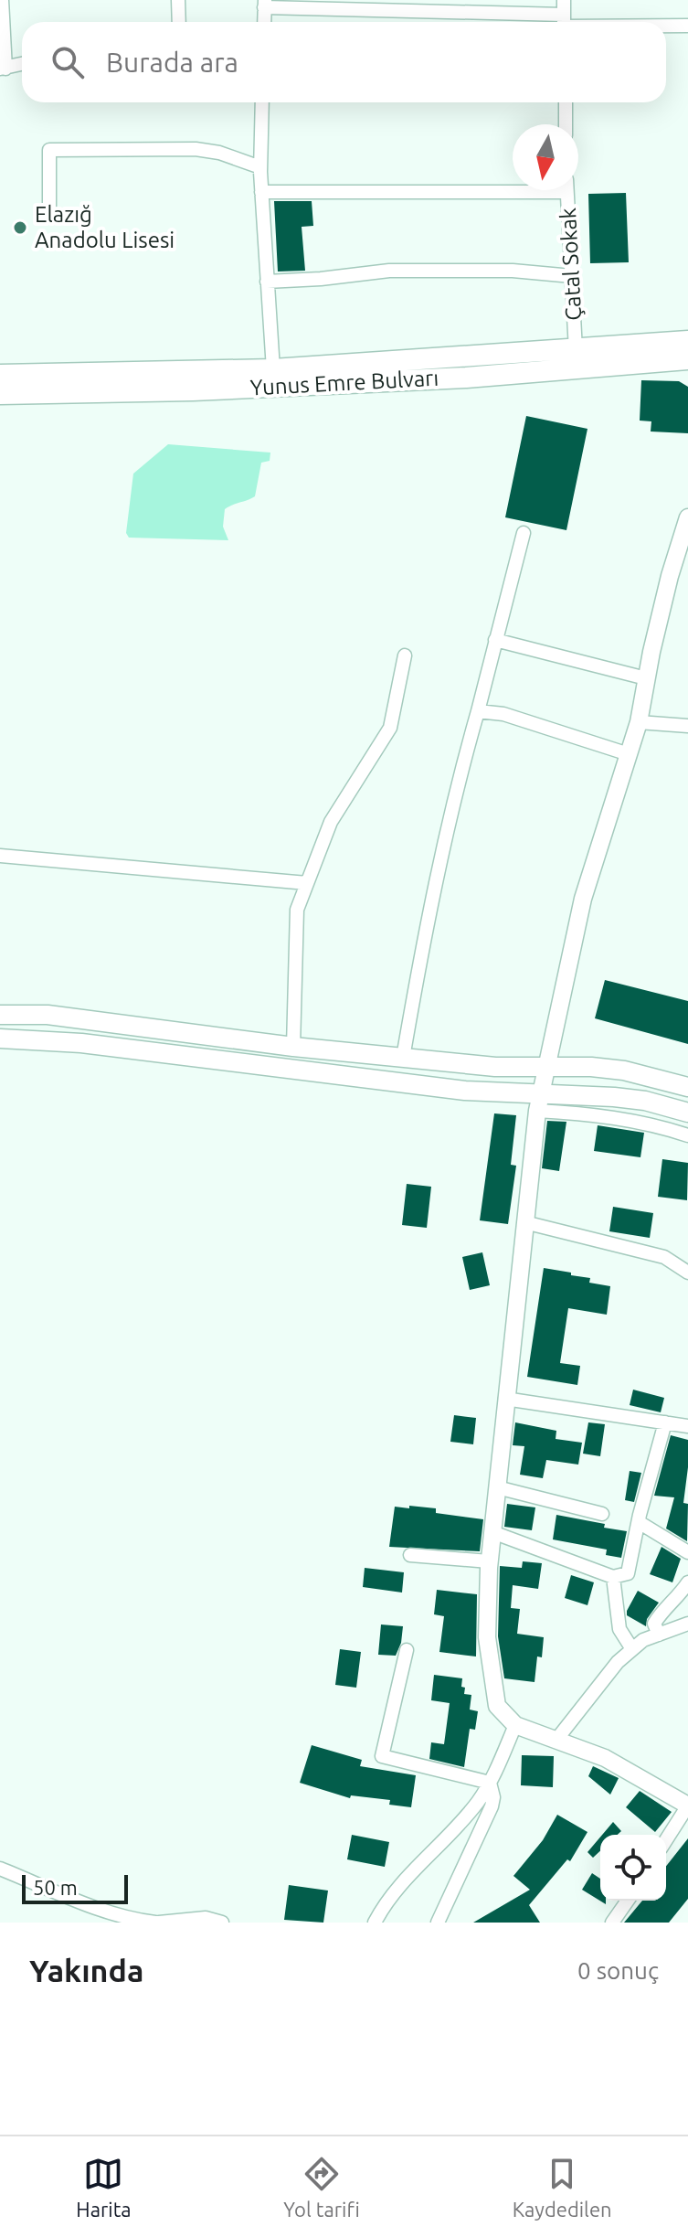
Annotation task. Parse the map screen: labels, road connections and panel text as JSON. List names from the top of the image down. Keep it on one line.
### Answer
{"streets":{"main road":["Yunus Emre Bulvarı"],"street":["Çatal Sokak"]},"crossings":[["Çatal Sokak","Yunus Emre Bulvarı"]],"places":["Elazığ Anadolu Lisesi"],"scale_bar":"50 m","north":"bottom","page":{"search":"Burada ara","scale":"50 m","heading":["Yakında","0 sonuç"],"nav":["Harita","Yol tarifi","Kaydedilen"]}}
